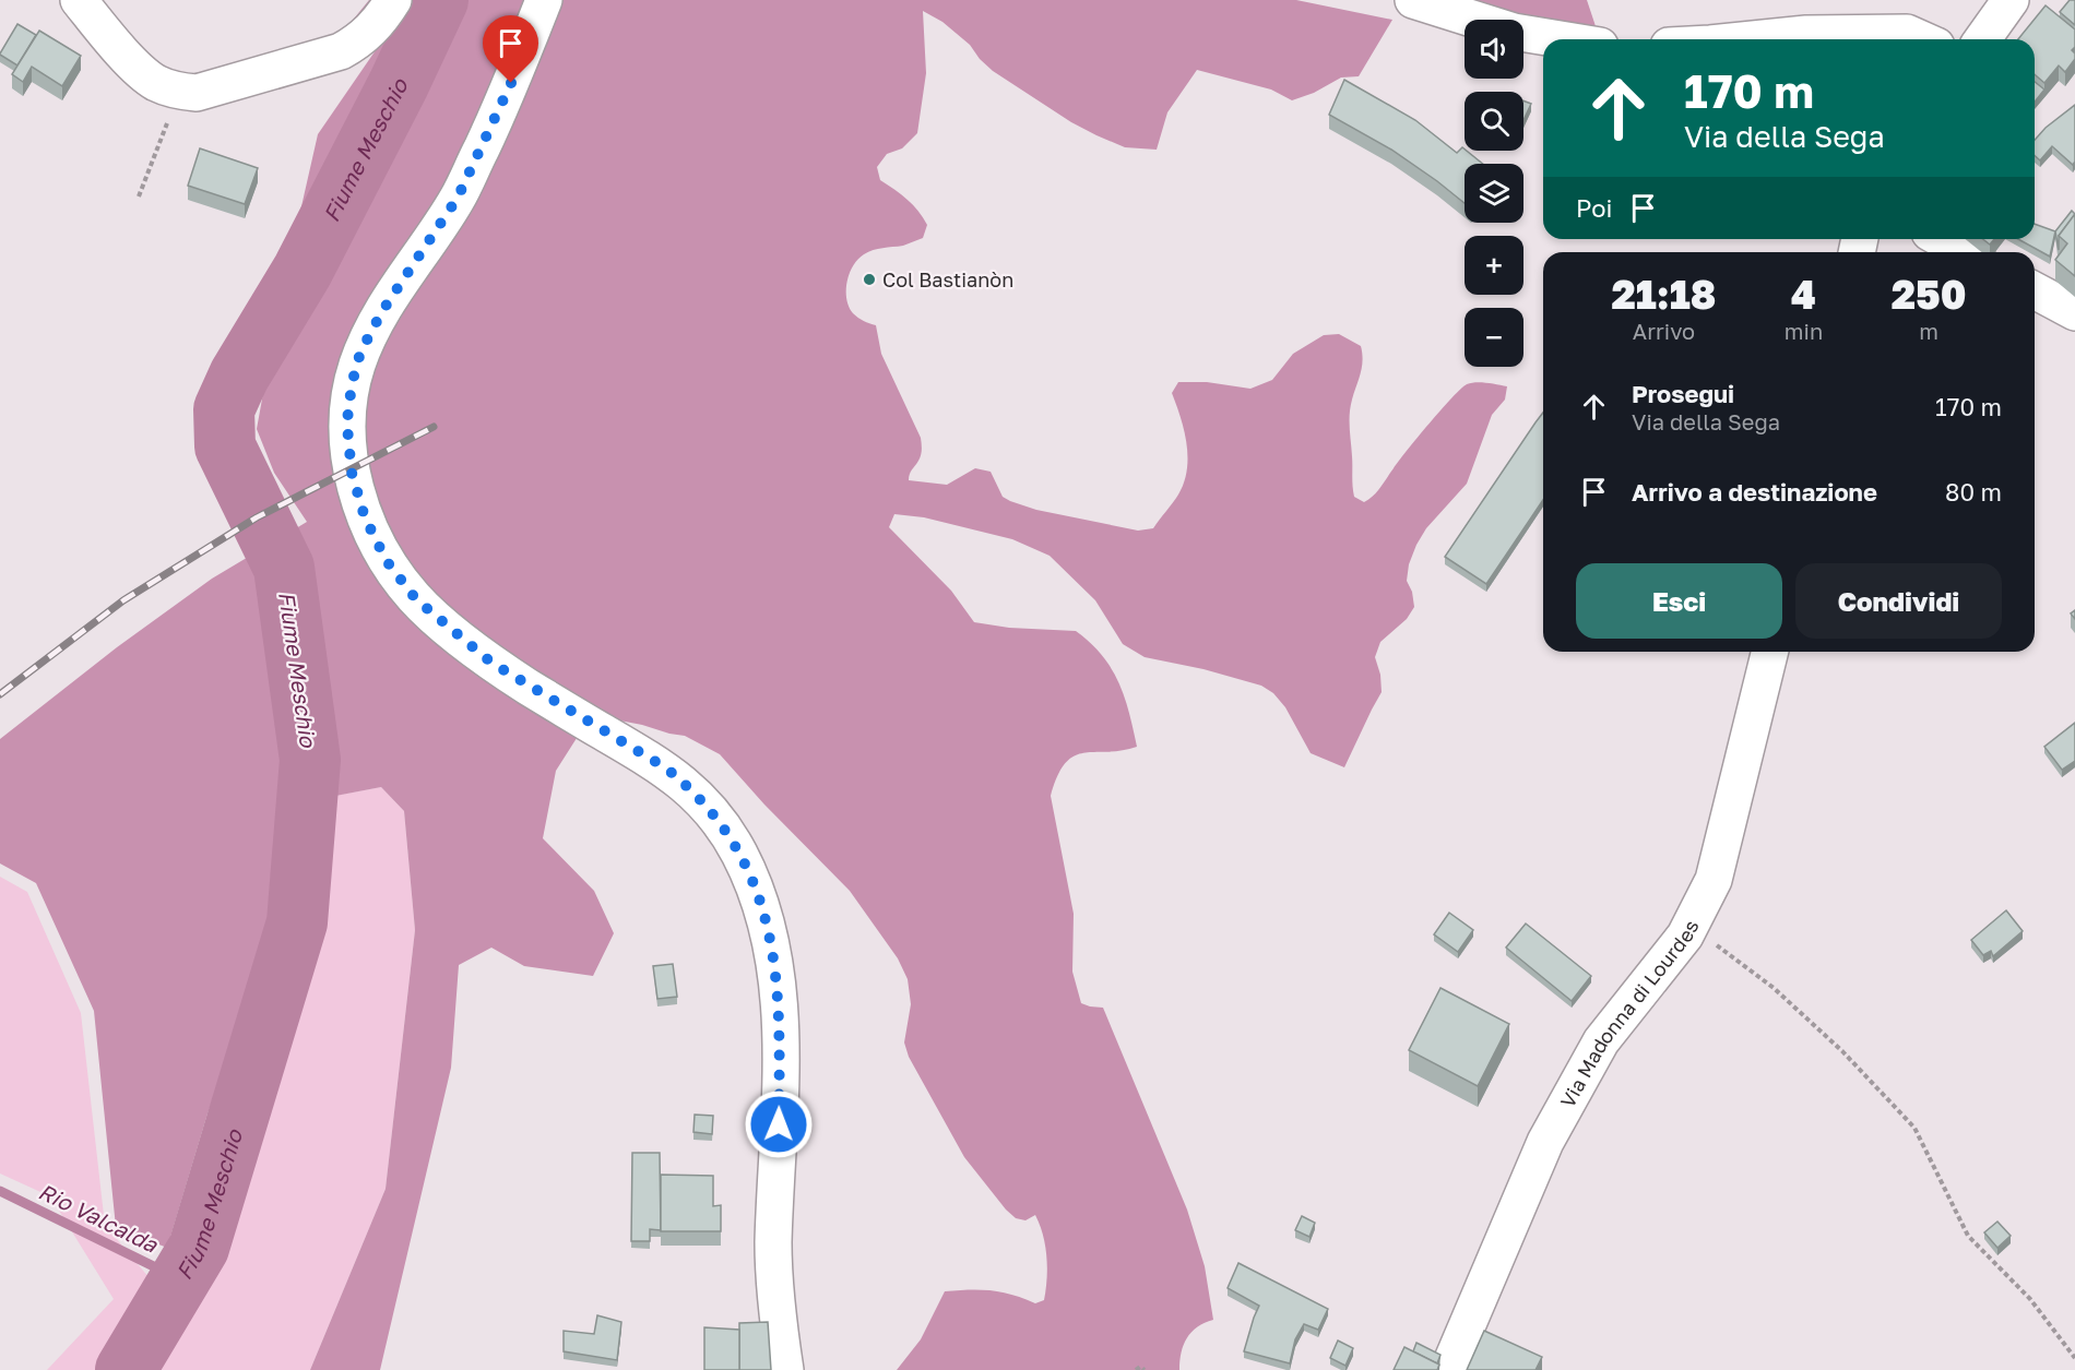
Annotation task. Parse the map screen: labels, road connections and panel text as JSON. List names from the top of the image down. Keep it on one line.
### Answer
{"streets":{"street":["Via Madonna di Lourdes"]},"water":["Fiume Meschio","Rio Valcalda"],"places":["Col Bastianòn"],"page":{"map_buttons":["+","−"],"turn":["170 m","Via della Sega"],"then":"Poi","eta":["21:18","Arrivo","4","min","250","m"],"list":[{"name":"Prosegui","note":"Via della Sega","value":"170 m"},{"name":"Arrivo a destinazione","value":"80 m"}],"buttons":["Esci","Condividi"]}}
